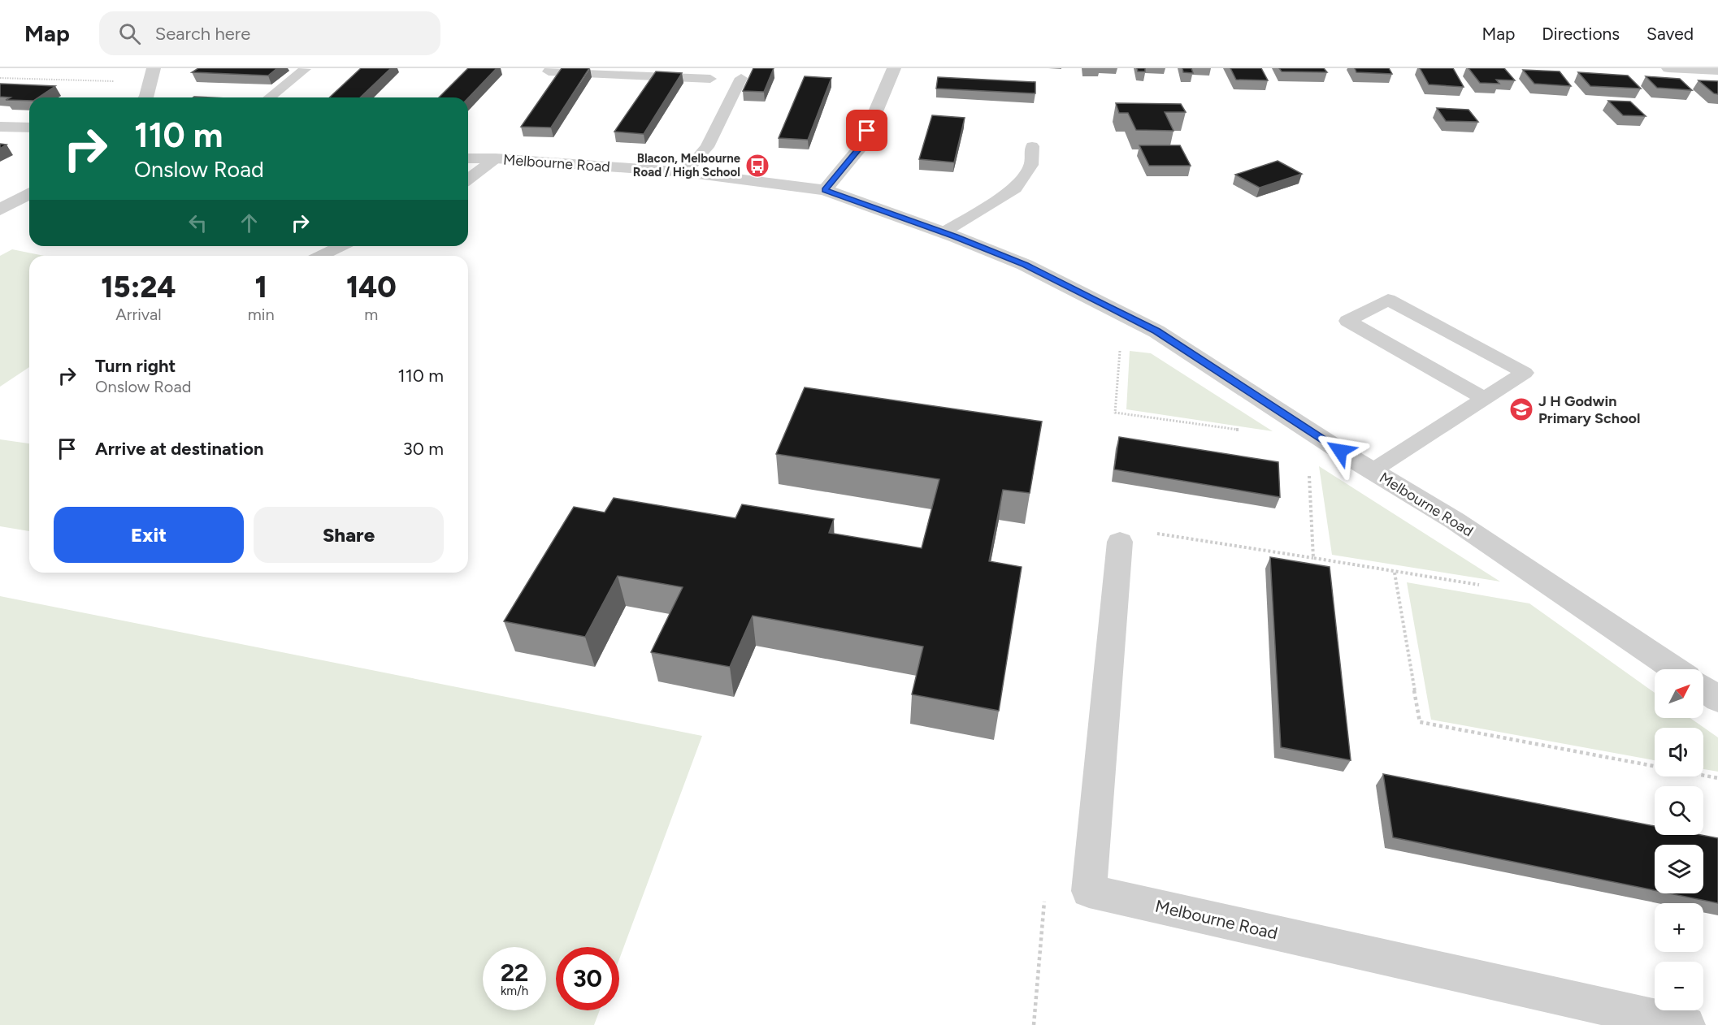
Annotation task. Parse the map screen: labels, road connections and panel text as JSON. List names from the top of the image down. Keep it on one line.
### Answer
{"streets":{"street":["Melbourne Road"]},"places":{"bus stop":["Blacon, Melbourne Road / High School"],"school or university":["J H Godwin Primary School"]},"north":"top right","page":{"header":"Map","search":"Search here","nav":["Map","Directions","Saved"],"turn":["110 m","Onslow Road"],"eta":["15:24","Arrival","1","min","140","m"],"list":[{"name":"Turn right","note":"Onslow Road","value":"110 m"},{"name":"Arrive at destination","value":"30 m"}],"buttons":["Exit","Share"],"map_buttons":["+","−"],"speed":"22 km/h","limit":"30"}}
